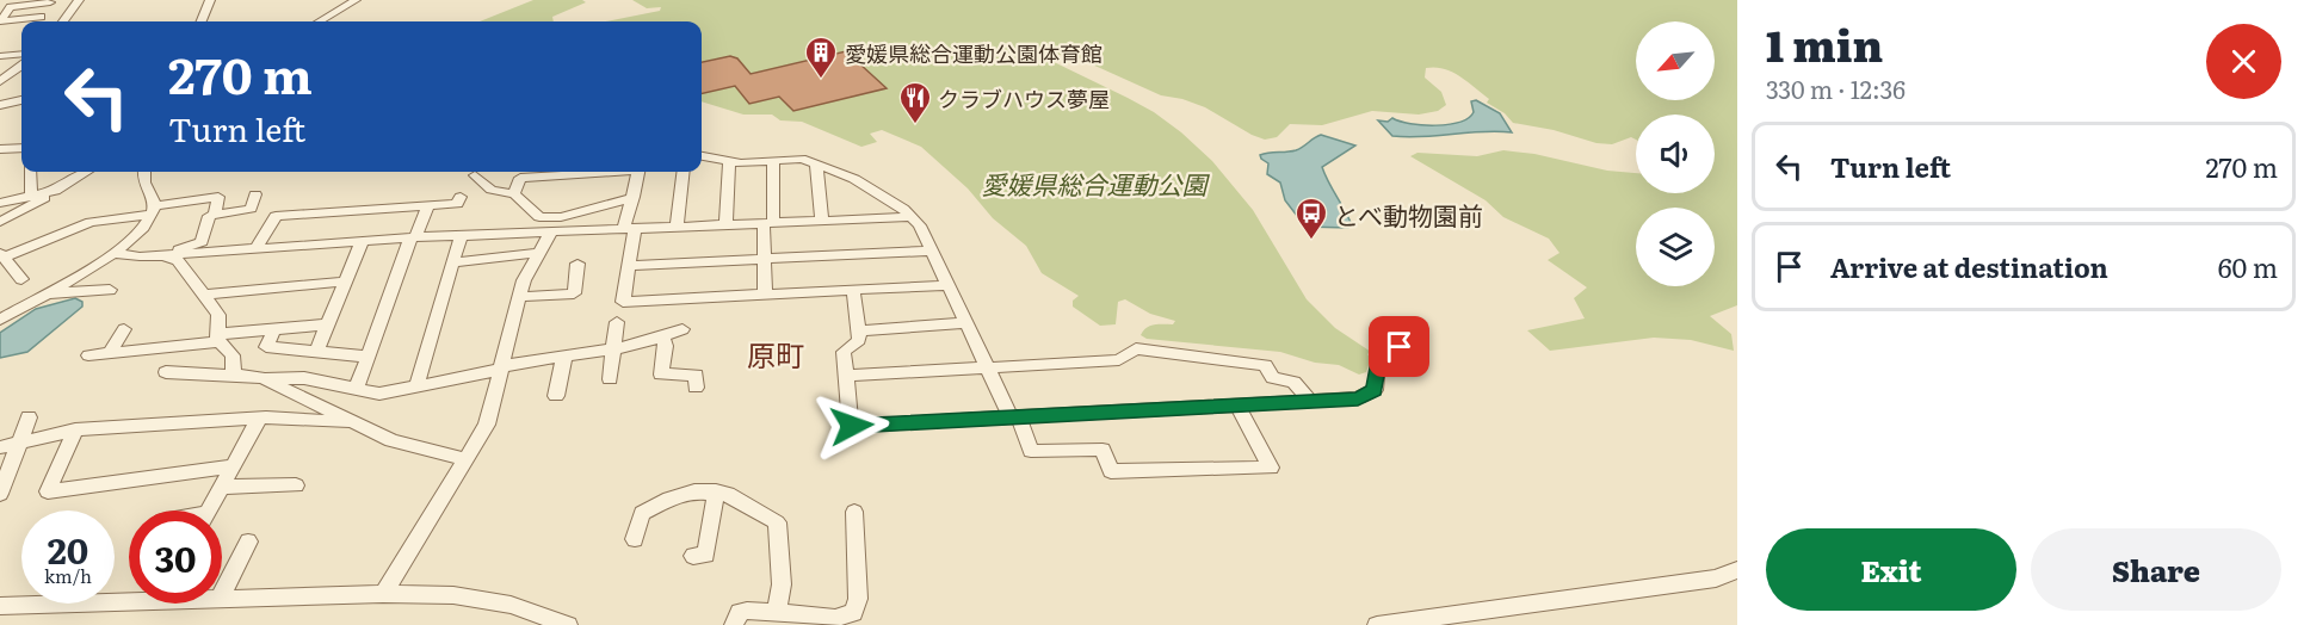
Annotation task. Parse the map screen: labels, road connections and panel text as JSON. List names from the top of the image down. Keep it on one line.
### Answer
{"districts":["原町"],"parks":["愛媛県総合運動公園"],"places":{"building":["愛媛県総合運動公園体育館"],"restaurant":["クラブハウス夢屋"],"bus stop":["とべ動物園前"]},"north":"bottom left","page":{"heading":["1 min","330 m · 12:36"],"turn":["270 m","Turn left"],"list":[{"name":"Turn left","value":"270 m"},{"name":"Arrive at destination","value":"60 m"}],"speed":"20 km/h","limit":"30","buttons":["Exit","Share"]}}
